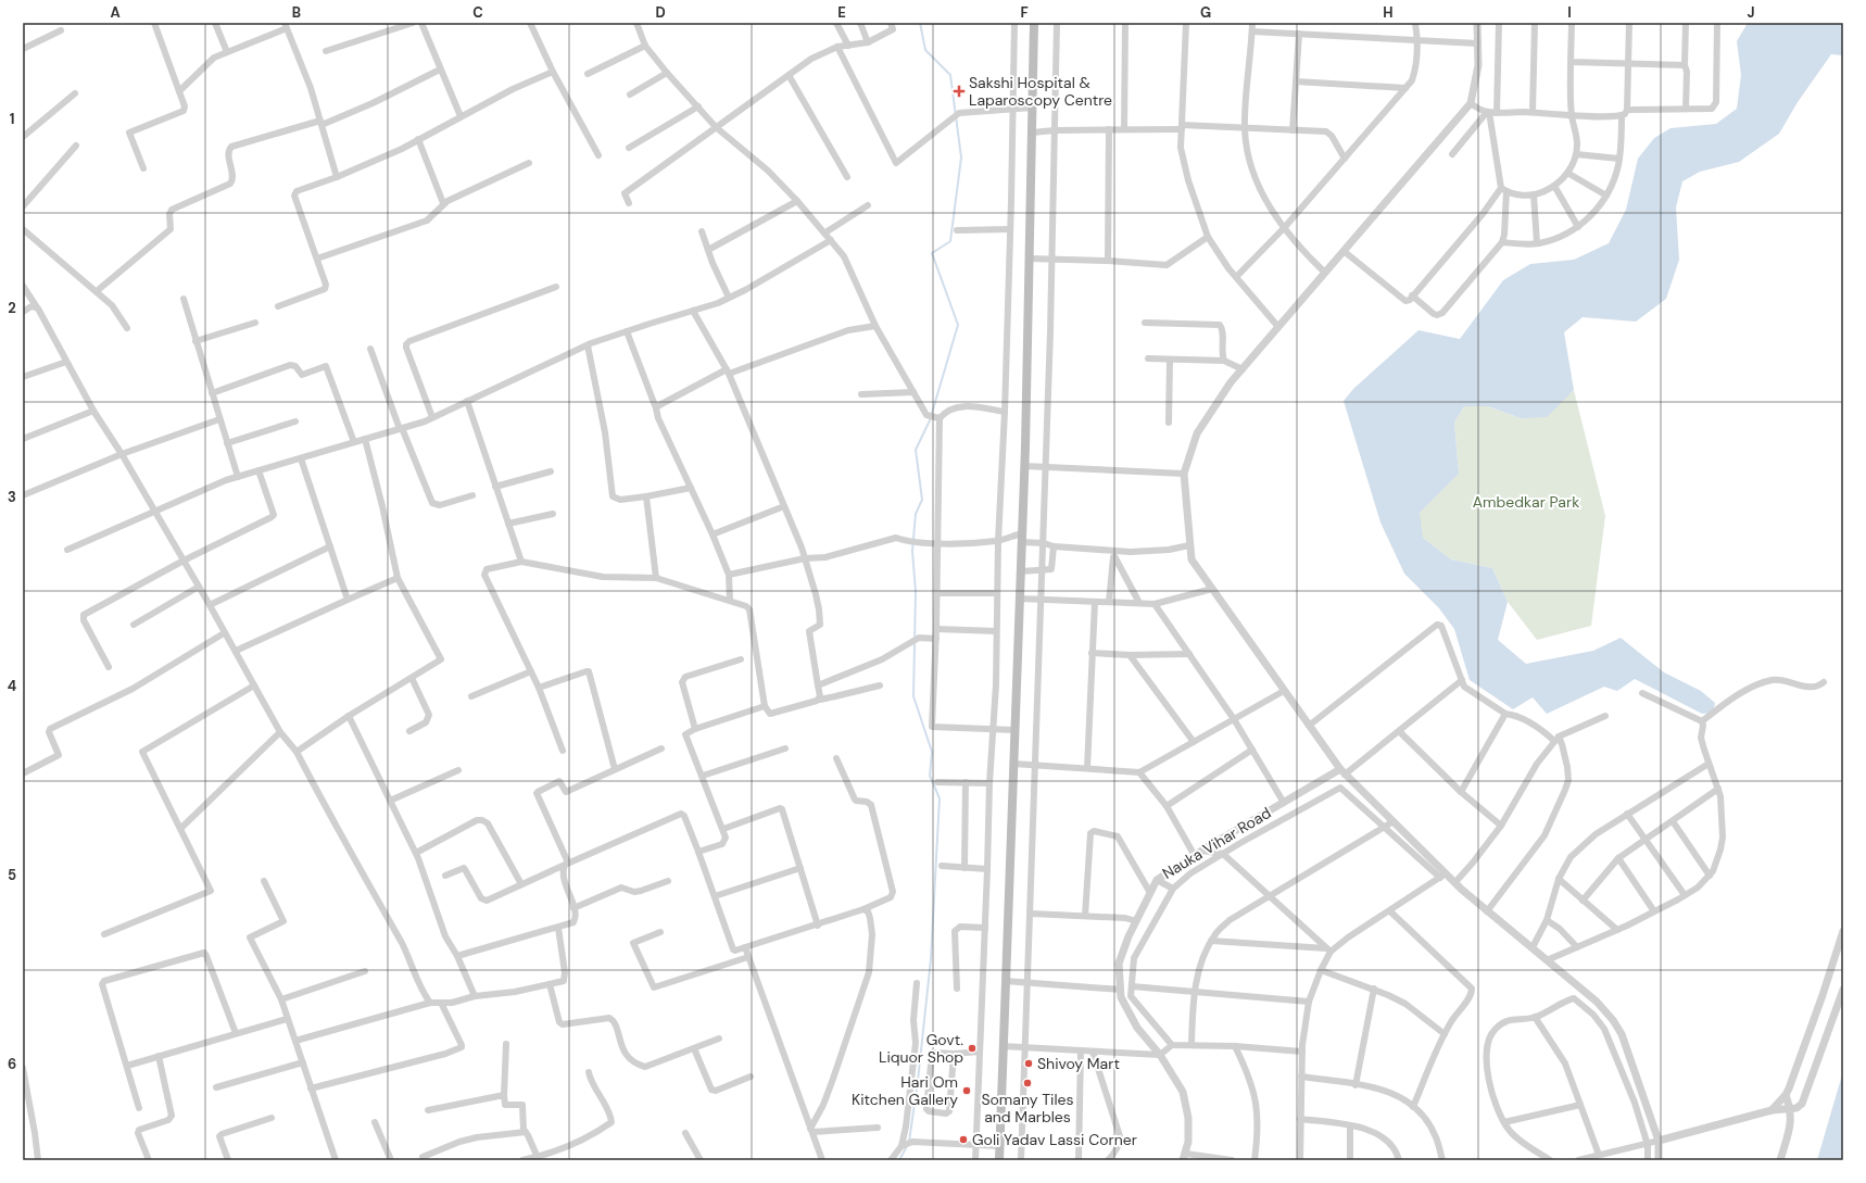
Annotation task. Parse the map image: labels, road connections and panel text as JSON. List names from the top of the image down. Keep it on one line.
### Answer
{"streets":{"street":["Nauka Vihar Road"]},"parks":["Ambedkar Park"],"places":{"health":["Sakshi Hospital & Laparoscopy Centre"],"other":["Govt. Liquor Shop","Shivoy Mart","Somany Tiles and Marbles","Hari Om Kitchen Gallery","Goli Yadav Lassi Corner"]},"grid":{"columns":["A","B","C","D","E","F","G","H","I","J"],"rows":["1","2","3","4","5","6"]}}
